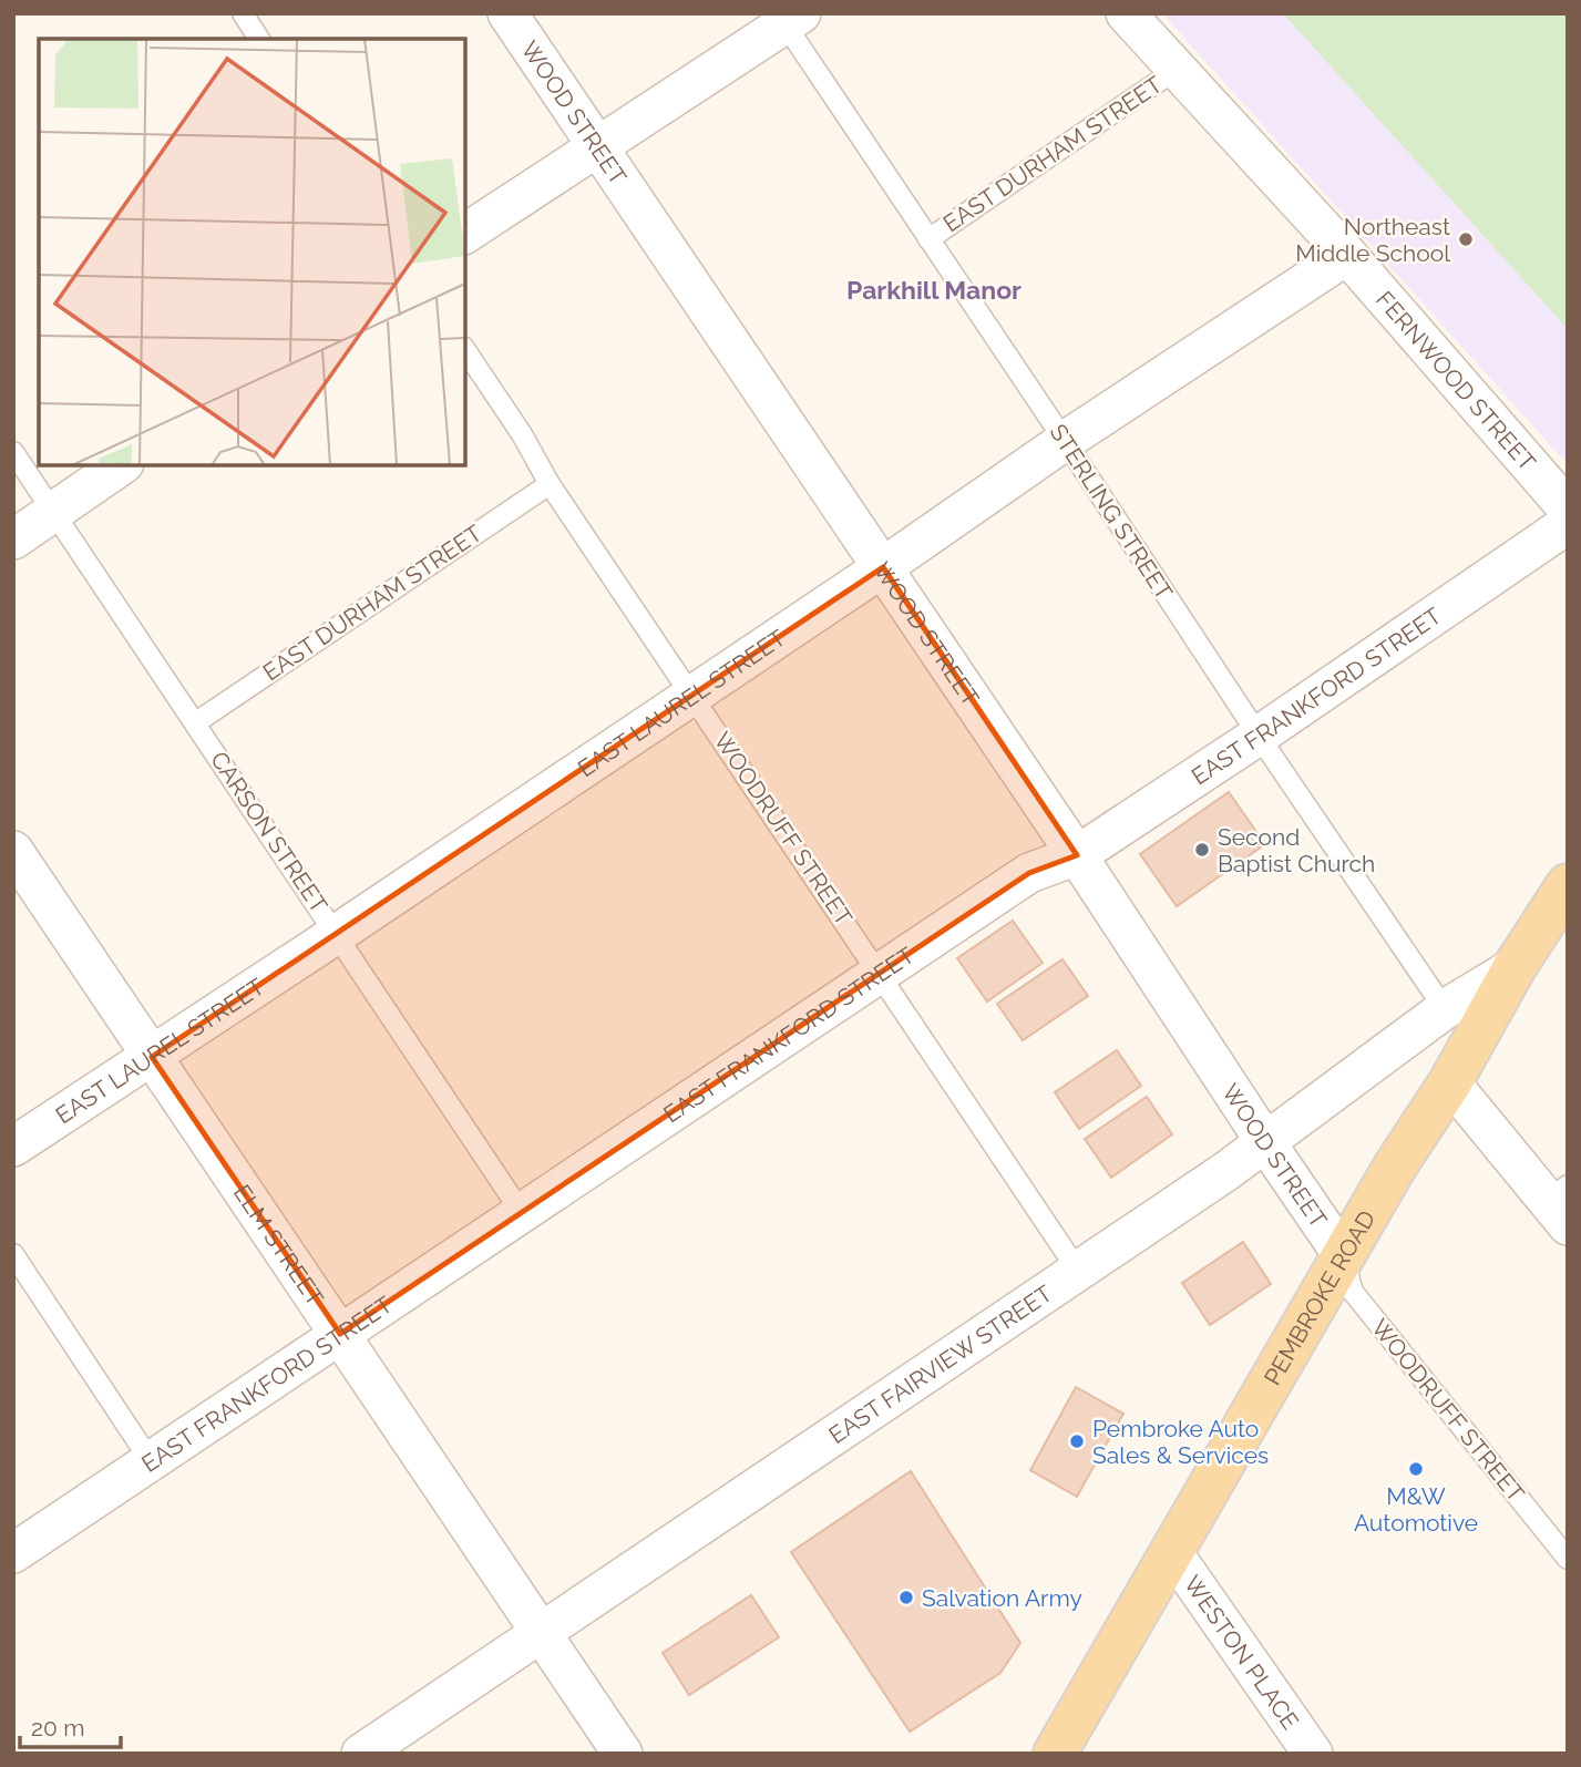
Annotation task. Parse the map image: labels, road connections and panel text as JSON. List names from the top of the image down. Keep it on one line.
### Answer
{"streets":{"main road":["PEMBROKE ROAD"],"street":["WOOD STREET","FERNWOOD STREET","EAST FRANKFORD STREET","EAST LAUREL STREET","ELM STREET","EAST FAIRVIEW STREET","WESTON PLACE"],"lane":["EAST DURHAM STREET","STERLING STREET","WOODRUFF STREET","CARSON STREET"]},"crossings":[["WOOD STREET","EAST FRANKFORD STREET"],["WOOD STREET","EAST LAUREL STREET"],["WOOD STREET","WOODRUFF STREET"],["WOOD STREET","PEMBROKE ROAD"],["WOOD STREET","EAST FAIRVIEW STREET"],["EAST DURHAM STREET","FERNWOOD STREET"],["EAST DURHAM STREET","STERLING STREET"],["EAST DURHAM STREET","WOODRUFF STREET"],["EAST DURHAM STREET","CARSON STREET"],["FERNWOOD STREET","EAST LAUREL STREET"],["STERLING STREET","EAST FRANKFORD STREET"],["STERLING STREET","EAST LAUREL STREET"],["STERLING STREET","EAST FAIRVIEW STREET"],["EAST FRANKFORD STREET","WOODRUFF STREET"],["EAST FRANKFORD STREET","CARSON STREET"],["EAST FRANKFORD STREET","ELM STREET"],["EAST LAUREL STREET","WOODRUFF STREET"],["EAST LAUREL STREET","CARSON STREET"],["EAST LAUREL STREET","ELM STREET"],["WOODRUFF STREET","PEMBROKE ROAD"],["WOODRUFF STREET","EAST FAIRVIEW STREET"],["ELM STREET","EAST FAIRVIEW STREET"],["PEMBROKE ROAD","EAST FAIRVIEW STREET"],["PEMBROKE ROAD","WESTON PLACE"]],"districts":["Parkhill Manor"],"places":["Northeast Middle School","Second Baptist Church","Pembroke Auto Sales & Services","M&W Automotive","Salvation Army"],"scale_bar":"20 m"}
